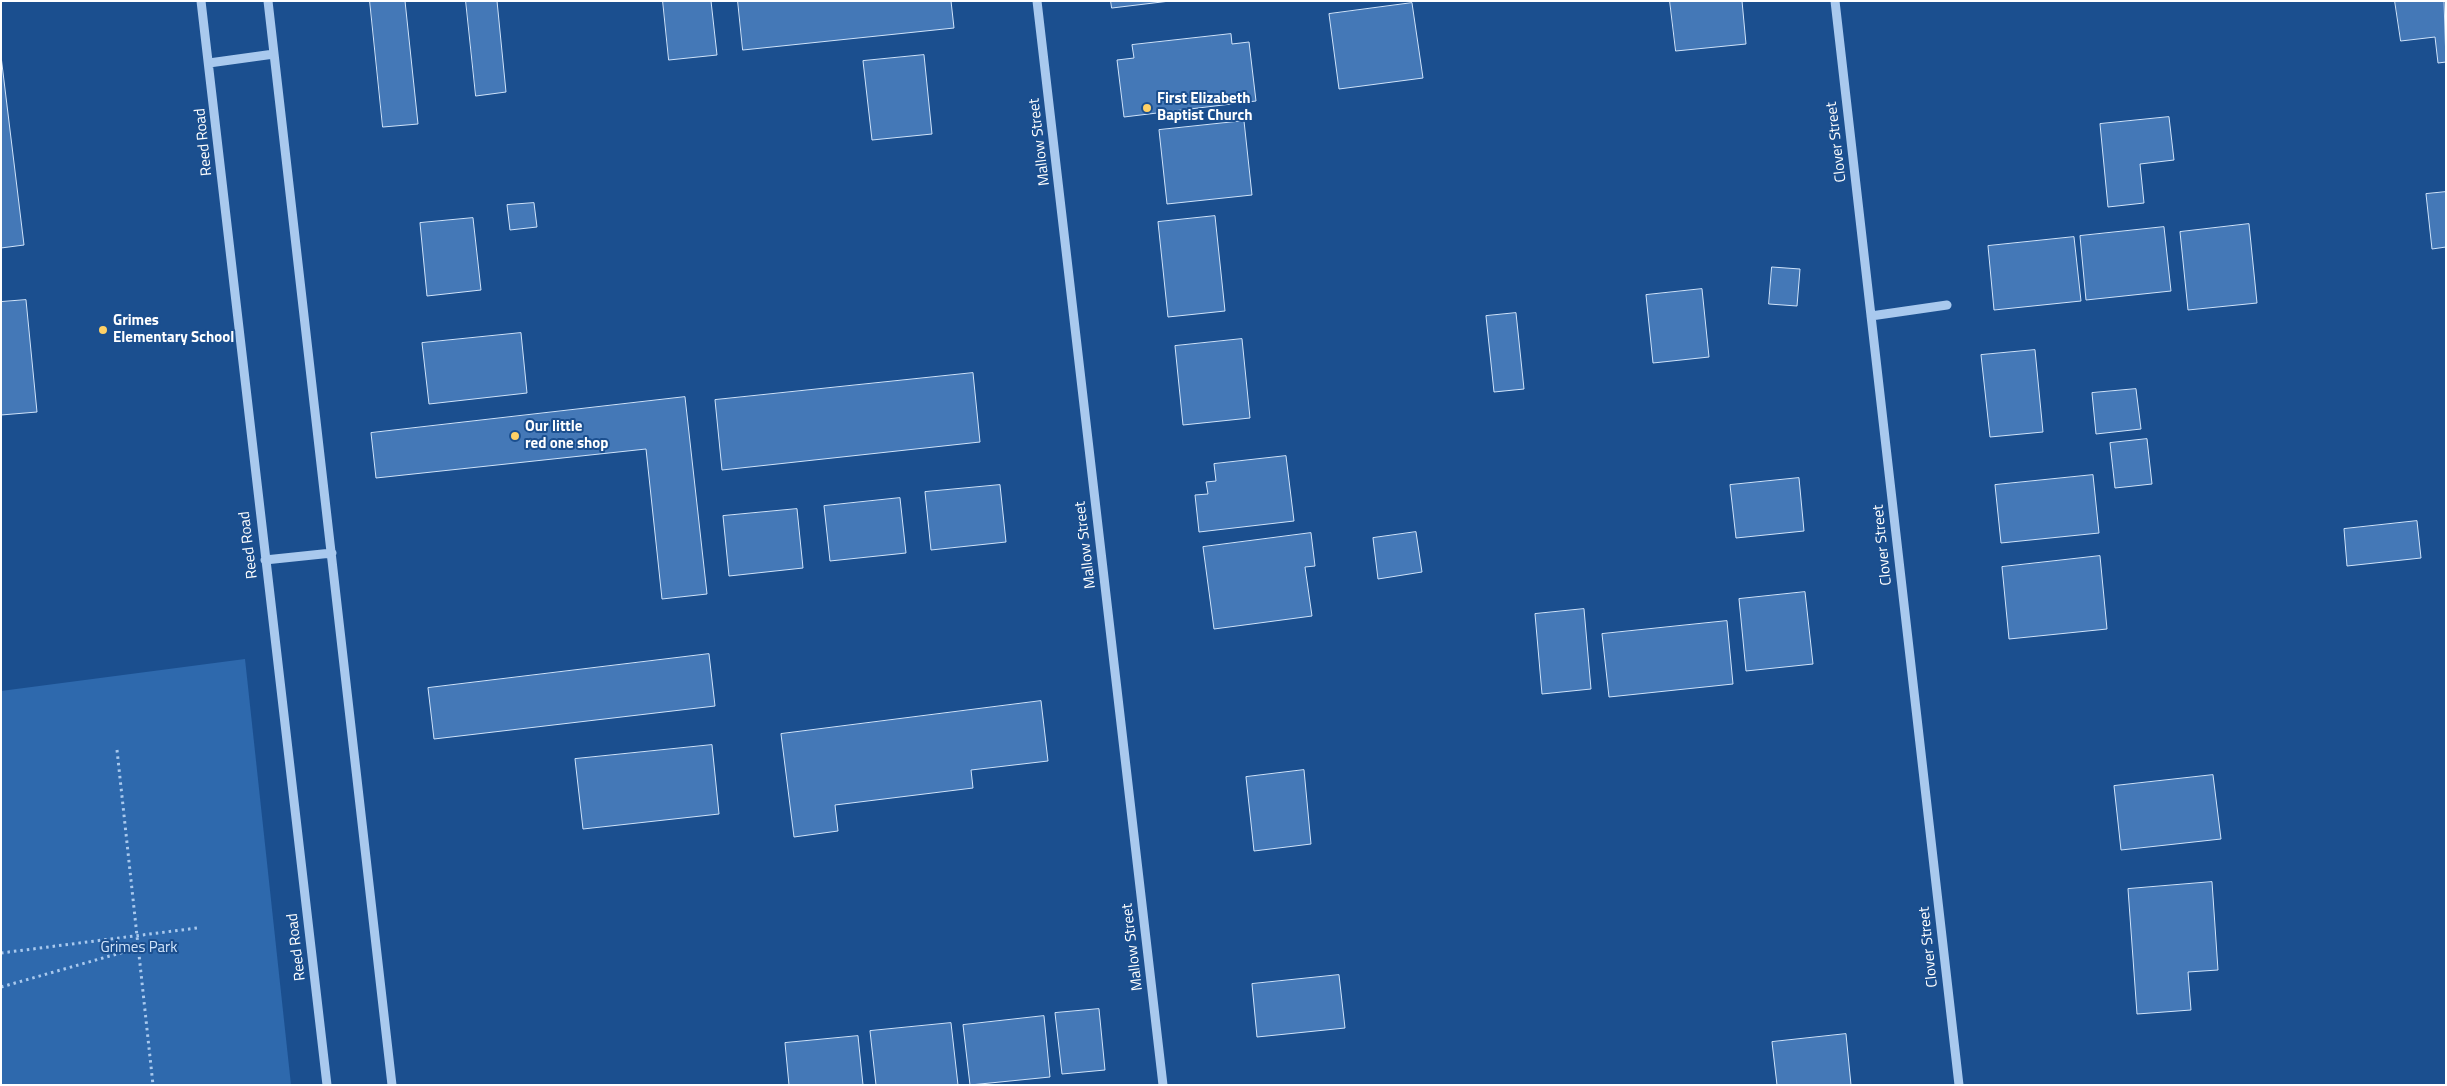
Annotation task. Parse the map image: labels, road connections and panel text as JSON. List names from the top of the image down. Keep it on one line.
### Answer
{"streets":{"street":["Reed Road","Mallow Street","Clover Street"]},"parks":["Grimes Park"],"places":["First Elizabeth Baptist Church","Grimes Elementary School","Our little red one shop"]}
